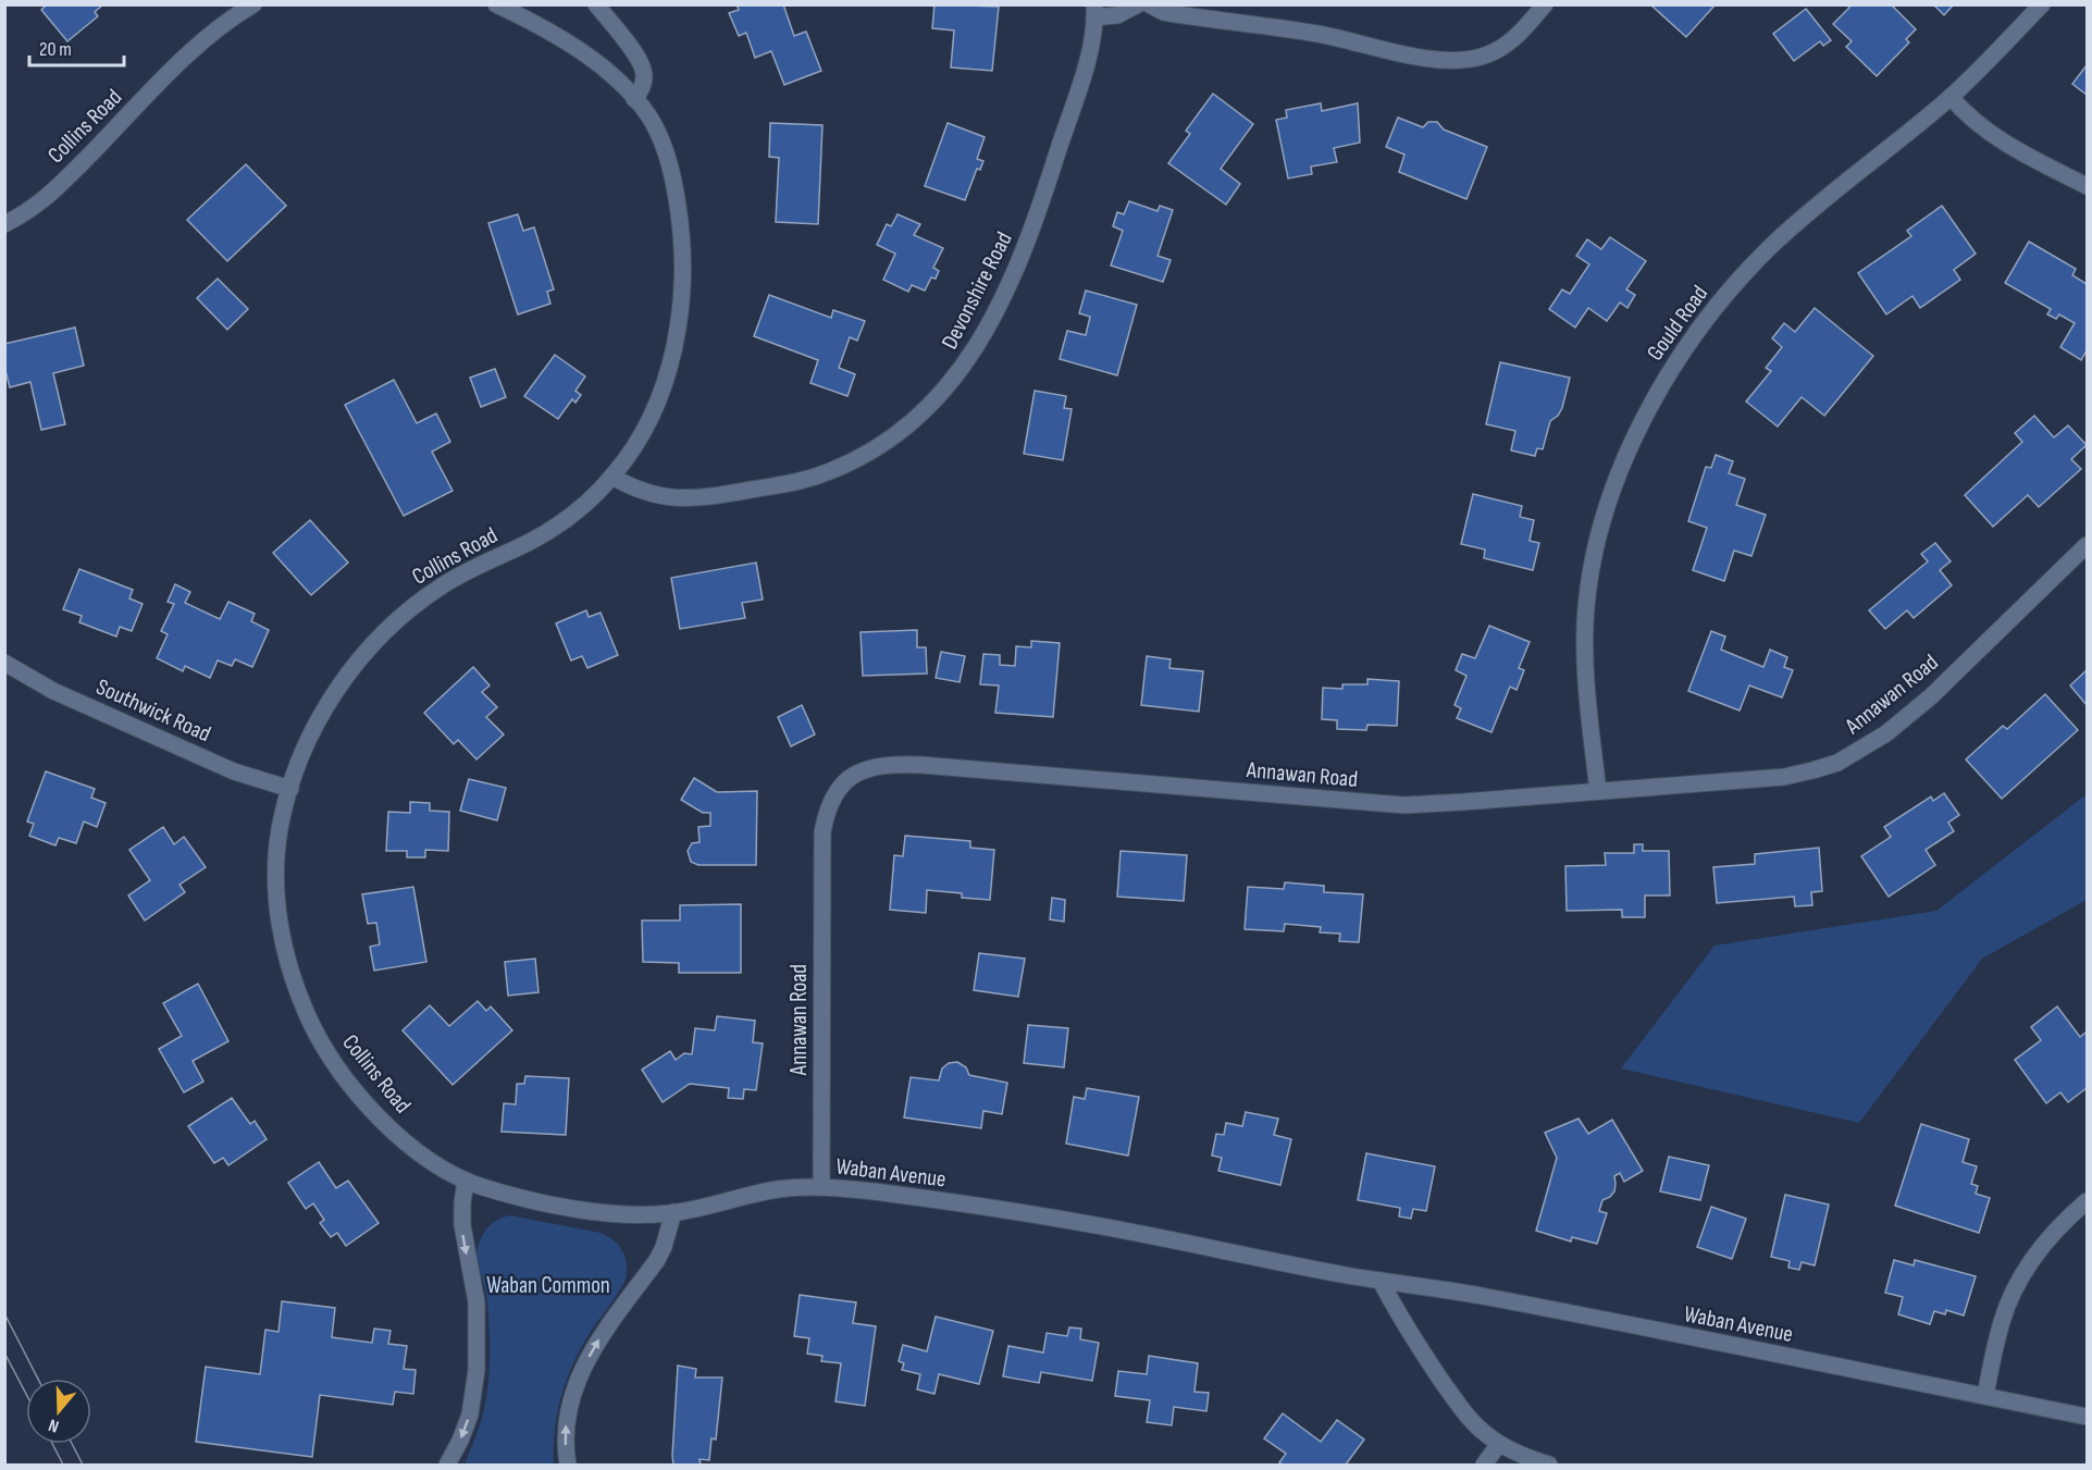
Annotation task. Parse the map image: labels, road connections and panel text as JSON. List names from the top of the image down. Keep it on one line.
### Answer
{"streets":{"street":["Collins Road","Devonshire Road","Gould Road","Annawan Road","Southwick Road","Waban Avenue"]},"crossings":[["Collins Road","Devonshire Road"],["Collins Road","Southwick Road"],["Collins Road","Waban Avenue"],["Gould Road","Annawan Road"],["Annawan Road","Waban Avenue"]],"parks":["Waban Common"],"scale_bar":"20 m","north":"bottom"}
